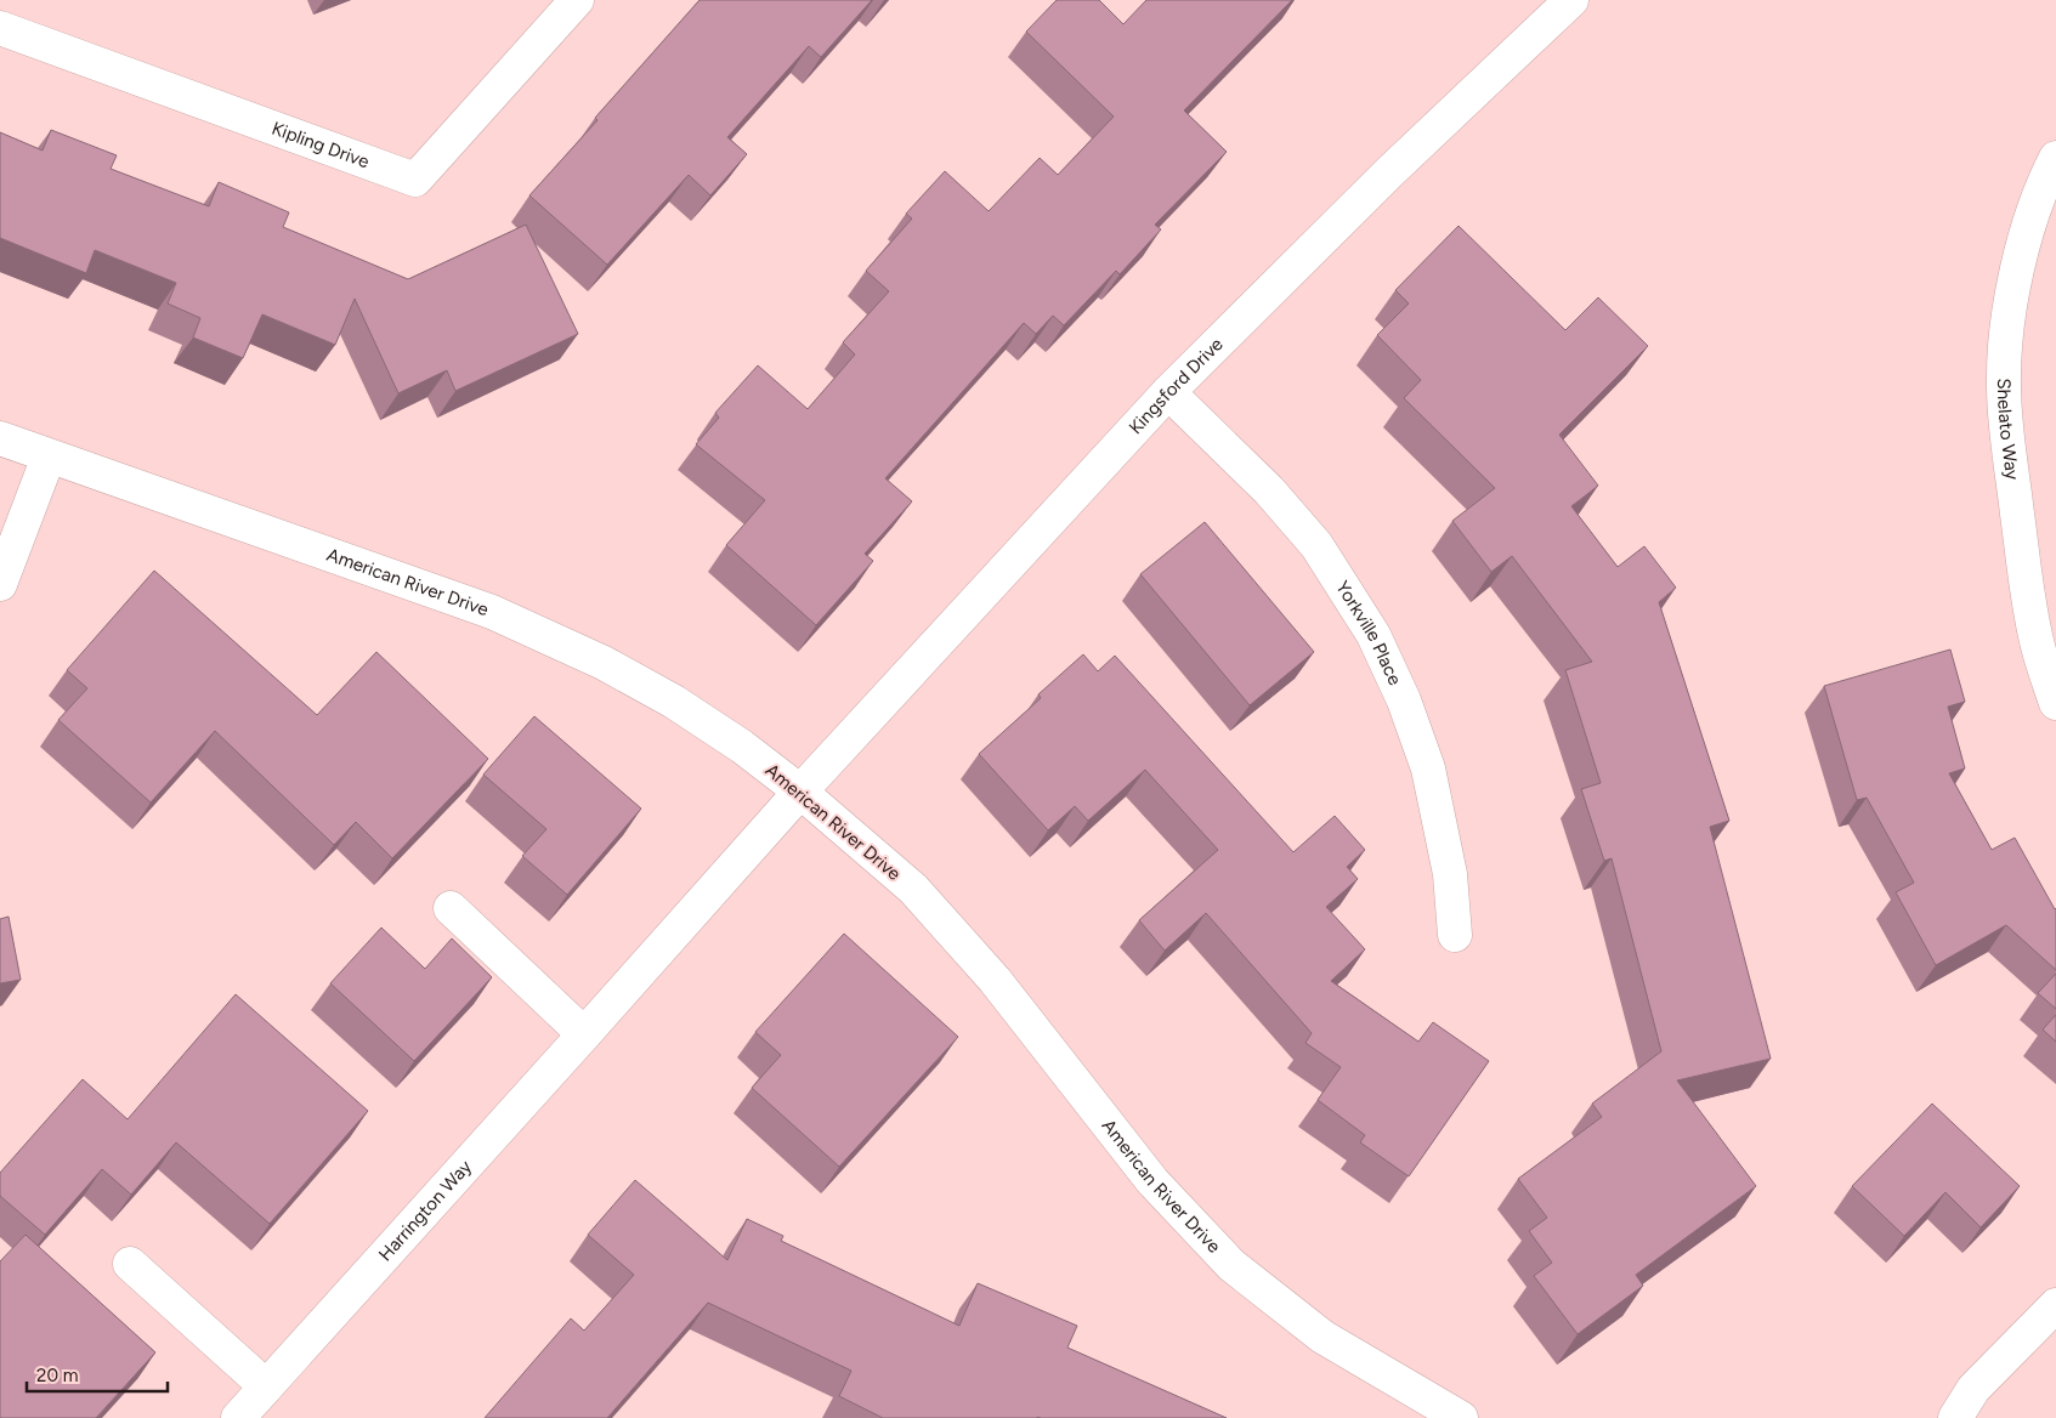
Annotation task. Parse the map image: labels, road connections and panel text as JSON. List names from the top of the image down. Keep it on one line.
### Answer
{"streets":{"street":["Kipling Drive","Kingsford Drive","Shelato Way","American River Drive","Yorkville Place","Harrington Way"]},"crossings":[["Kingsford Drive","American River Drive"],["Kingsford Drive","Yorkville Place"],["Kingsford Drive","Harrington Way"],["American River Drive","Harrington Way"]],"scale_bar":"20 m"}
